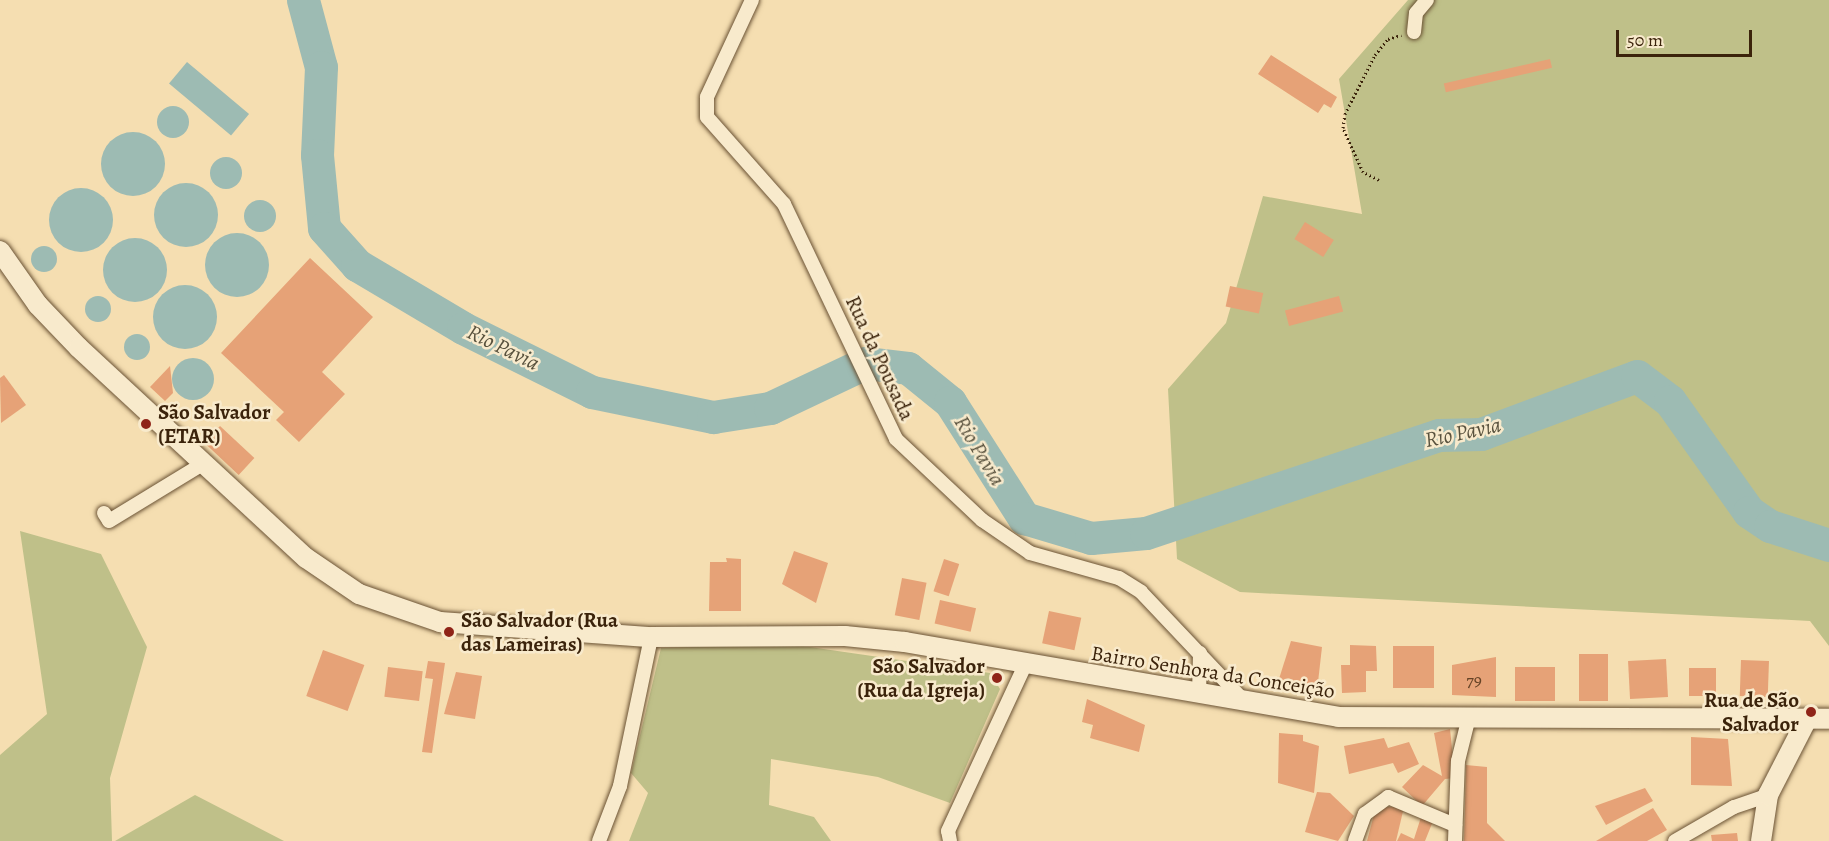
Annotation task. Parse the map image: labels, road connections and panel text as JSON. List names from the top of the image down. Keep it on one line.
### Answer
{"streets":{"street":["Rua da Pousada","Bairro Senhora da Conceição"]},"crossings":[["Rua da Pousada","Bairro Senhora da Conceição"]],"water":["Rio Pavia"],"places":["São Salvador (ETAR)","São Salvador (Rua das Lameiras)","São Salvador (Rua da Igreja)","Rua de São Salvador"],"house_numbers":["79"],"scale_bar":"50 m"}
